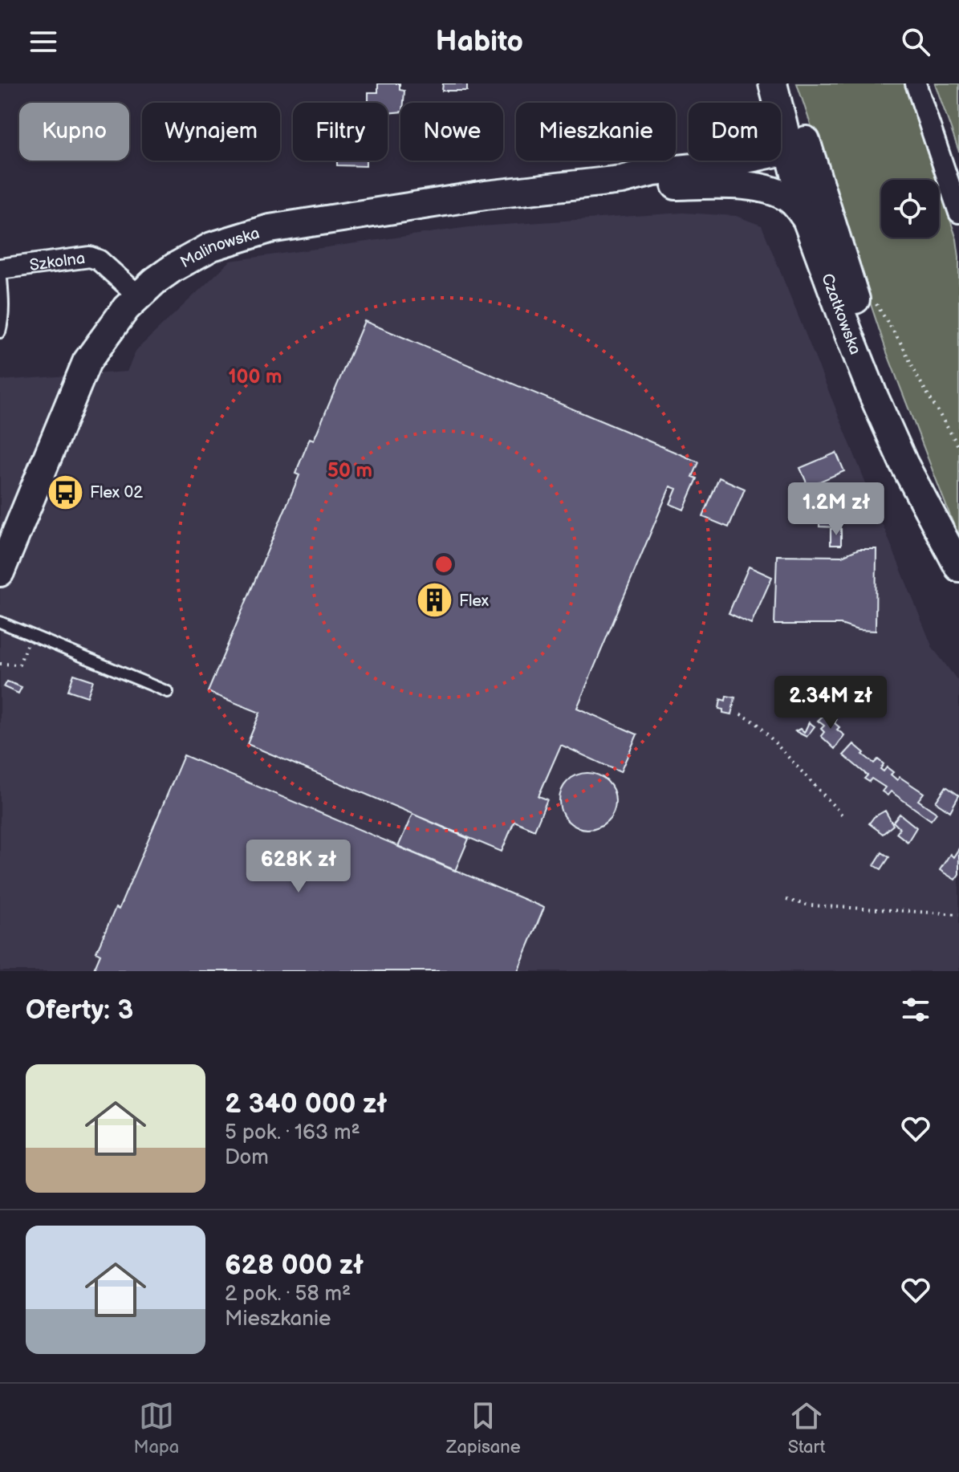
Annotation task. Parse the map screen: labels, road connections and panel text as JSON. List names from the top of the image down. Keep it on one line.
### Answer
{"streets":{"street":["Malinowska","Szkolna","Czatkowska"]},"crossings":[["Malinowska","Szkolna"],["Malinowska","Czatkowska"]],"places":{"bus stop":["Flex 02"],"building":["Flex"]},"page":{"header":"Habito","chip":["Kupno","Wynajem","Filtry","Nowe","Mieszkanie","Dom"],"price":["1.2M zł","2.34M zł","628K zł"],"heading":"Oferty: 3","list":[{"name":"2 340 000 zł","note":"5 pok. · 163 m² · Dom"},{"name":"628 000 zł","note":"2 pok. · 58 m² · Mieszkanie"}],"tabs":["Mapa","Zapisane","Start"]},"rings":["100 m","50 m"]}
